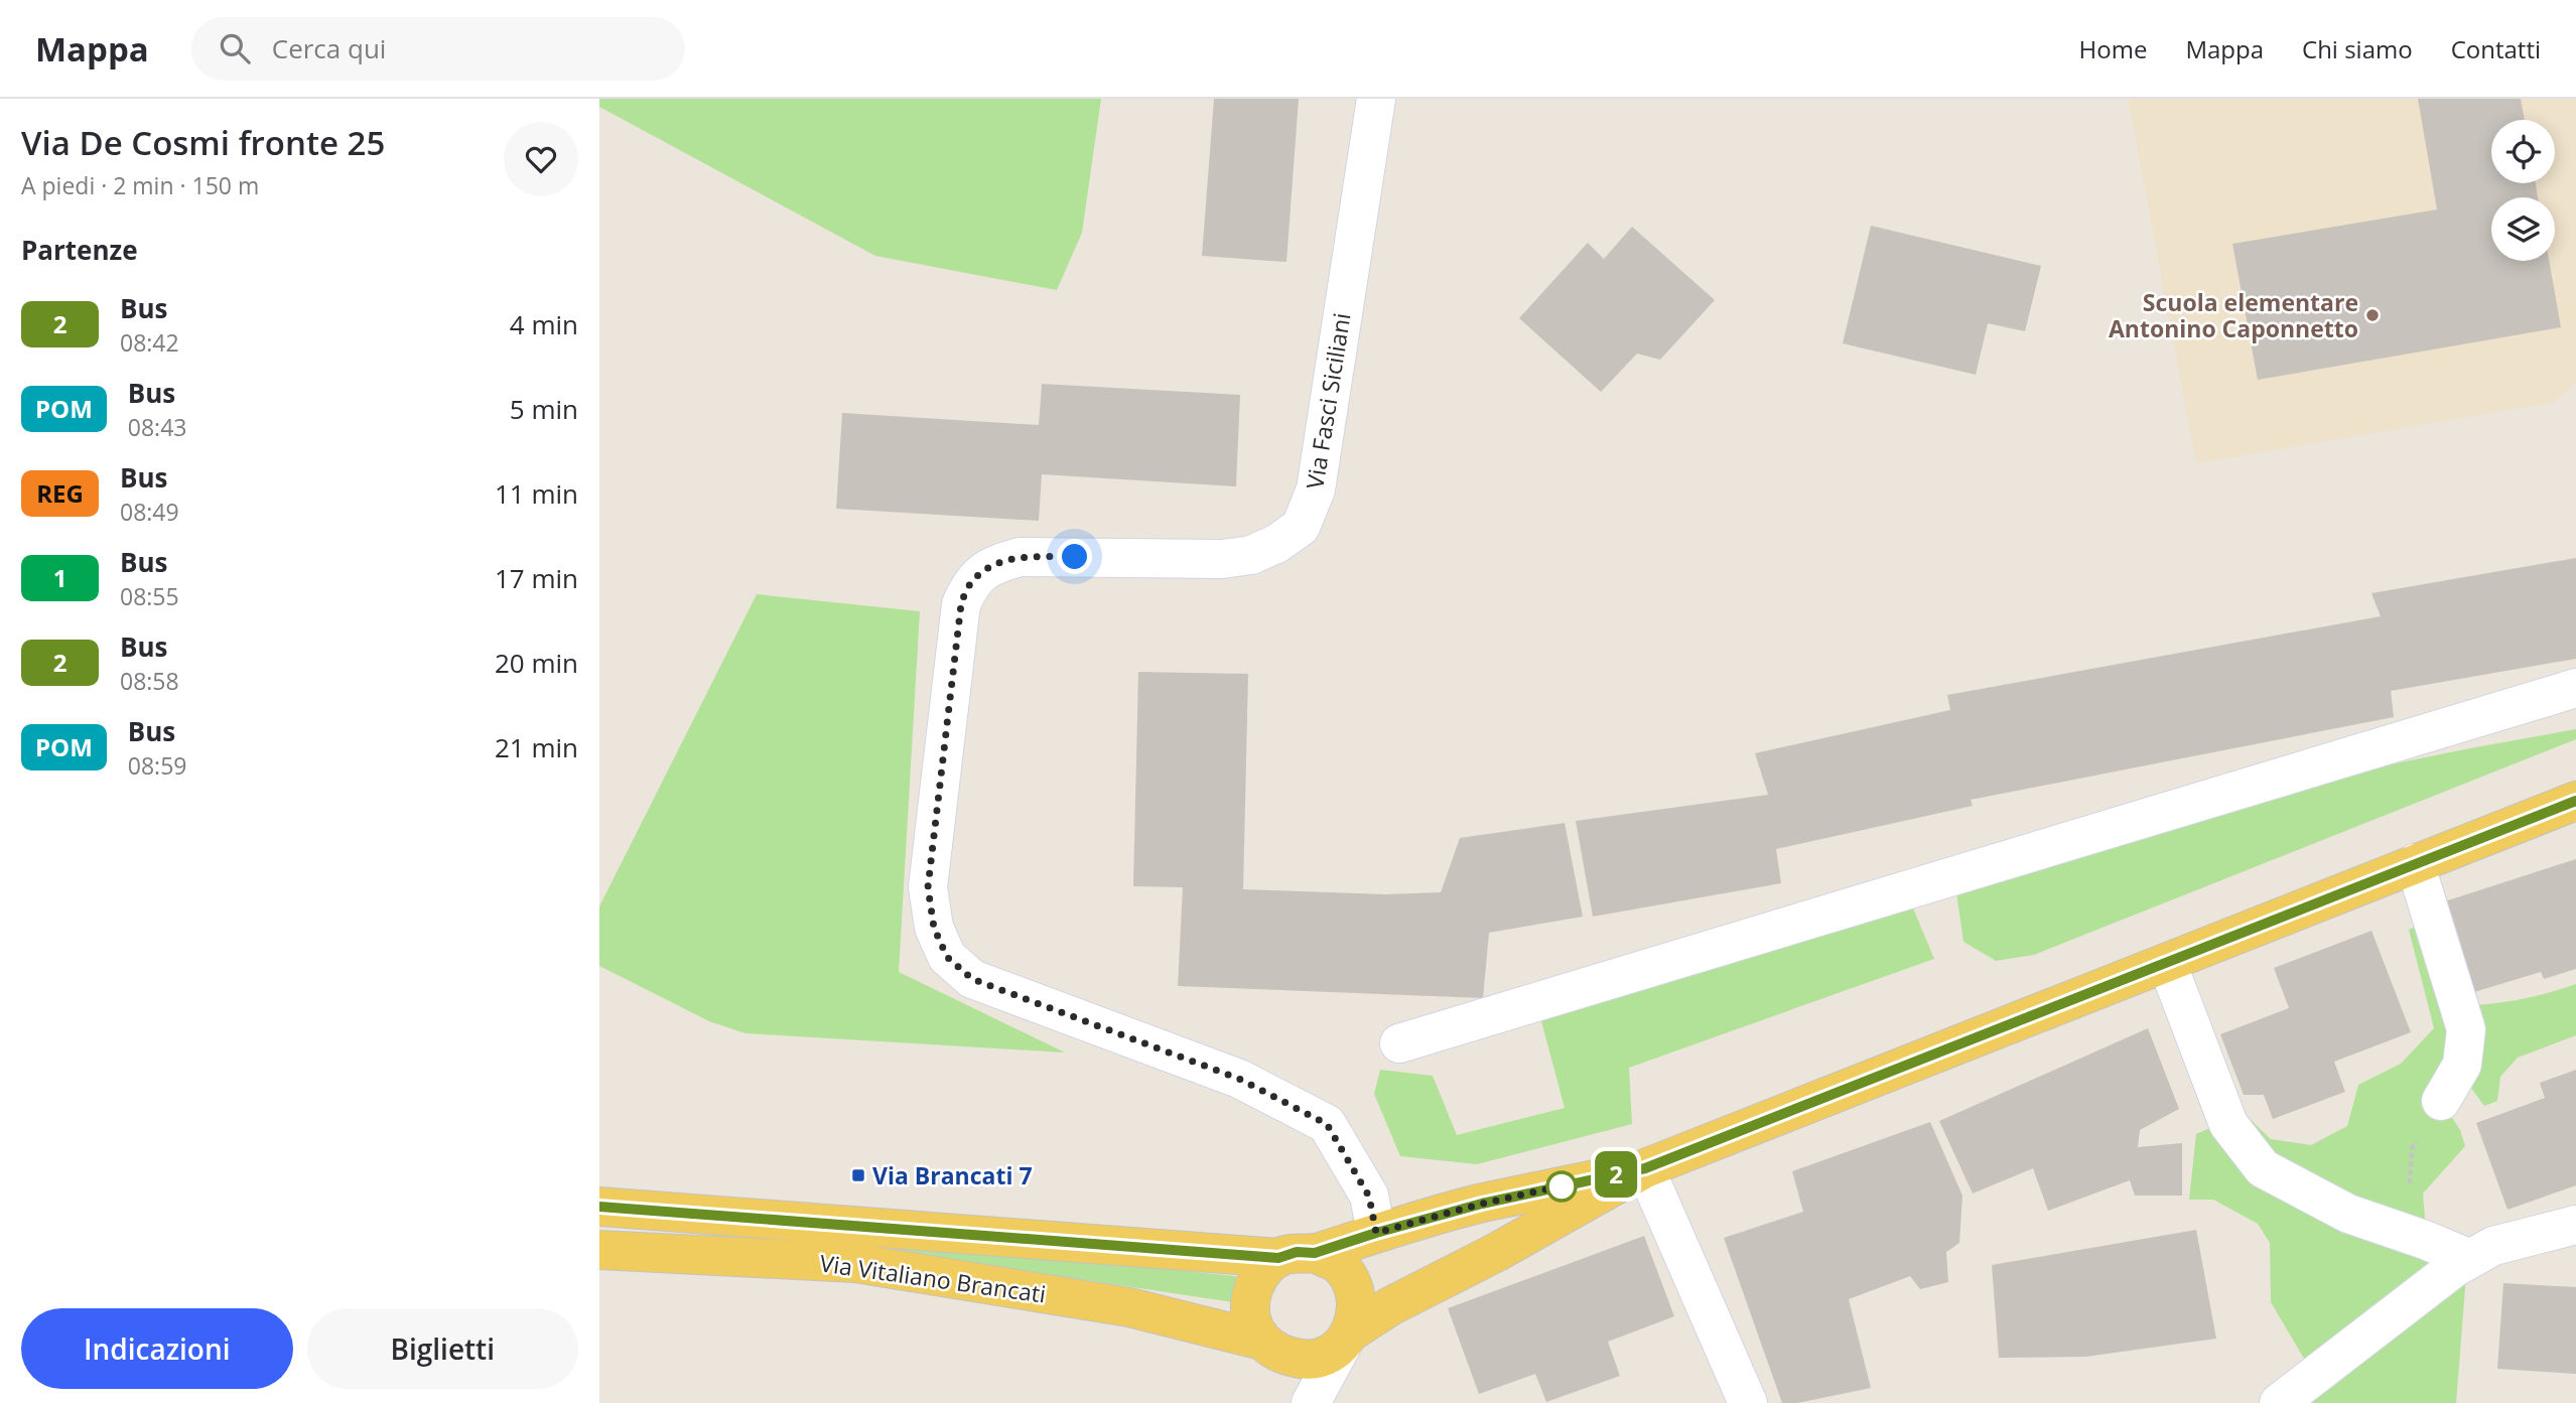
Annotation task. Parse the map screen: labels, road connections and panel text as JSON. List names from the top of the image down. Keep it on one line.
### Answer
{"streets":{"main road":["Via Vitaliano Brancati"],"street":["Via Fasci Siciliani"]},"places":{"other":["Scuola elementare Antonino Caponnetto"],"transit":["Via Brancati 7"]},"lines":["bus line 2"],"page":{"header":"Mappa","search":"Cerca qui","nav":["Home","Mappa","Chi siamo","Contatti"],"heading":[["Via De Cosmi fronte 25","A piedi · 2 min · 150 m"],"Partenze"],"on_map":"2","list":[{"mark":"2","name":"Bus","note":"08:42","value":"4 min"},{"mark":"POM","name":"Bus","note":"08:43","value":"5 min"},{"mark":"REG","name":"Bus","note":"08:49","value":"11 min"},{"mark":"1","name":"Bus","note":"08:55","value":"17 min"},{"mark":"2","name":"Bus","note":"08:58","value":"20 min"},{"mark":"POM","name":"Bus","note":"08:59","value":"21 min"}],"buttons":["Indicazioni","Biglietti"]}}
